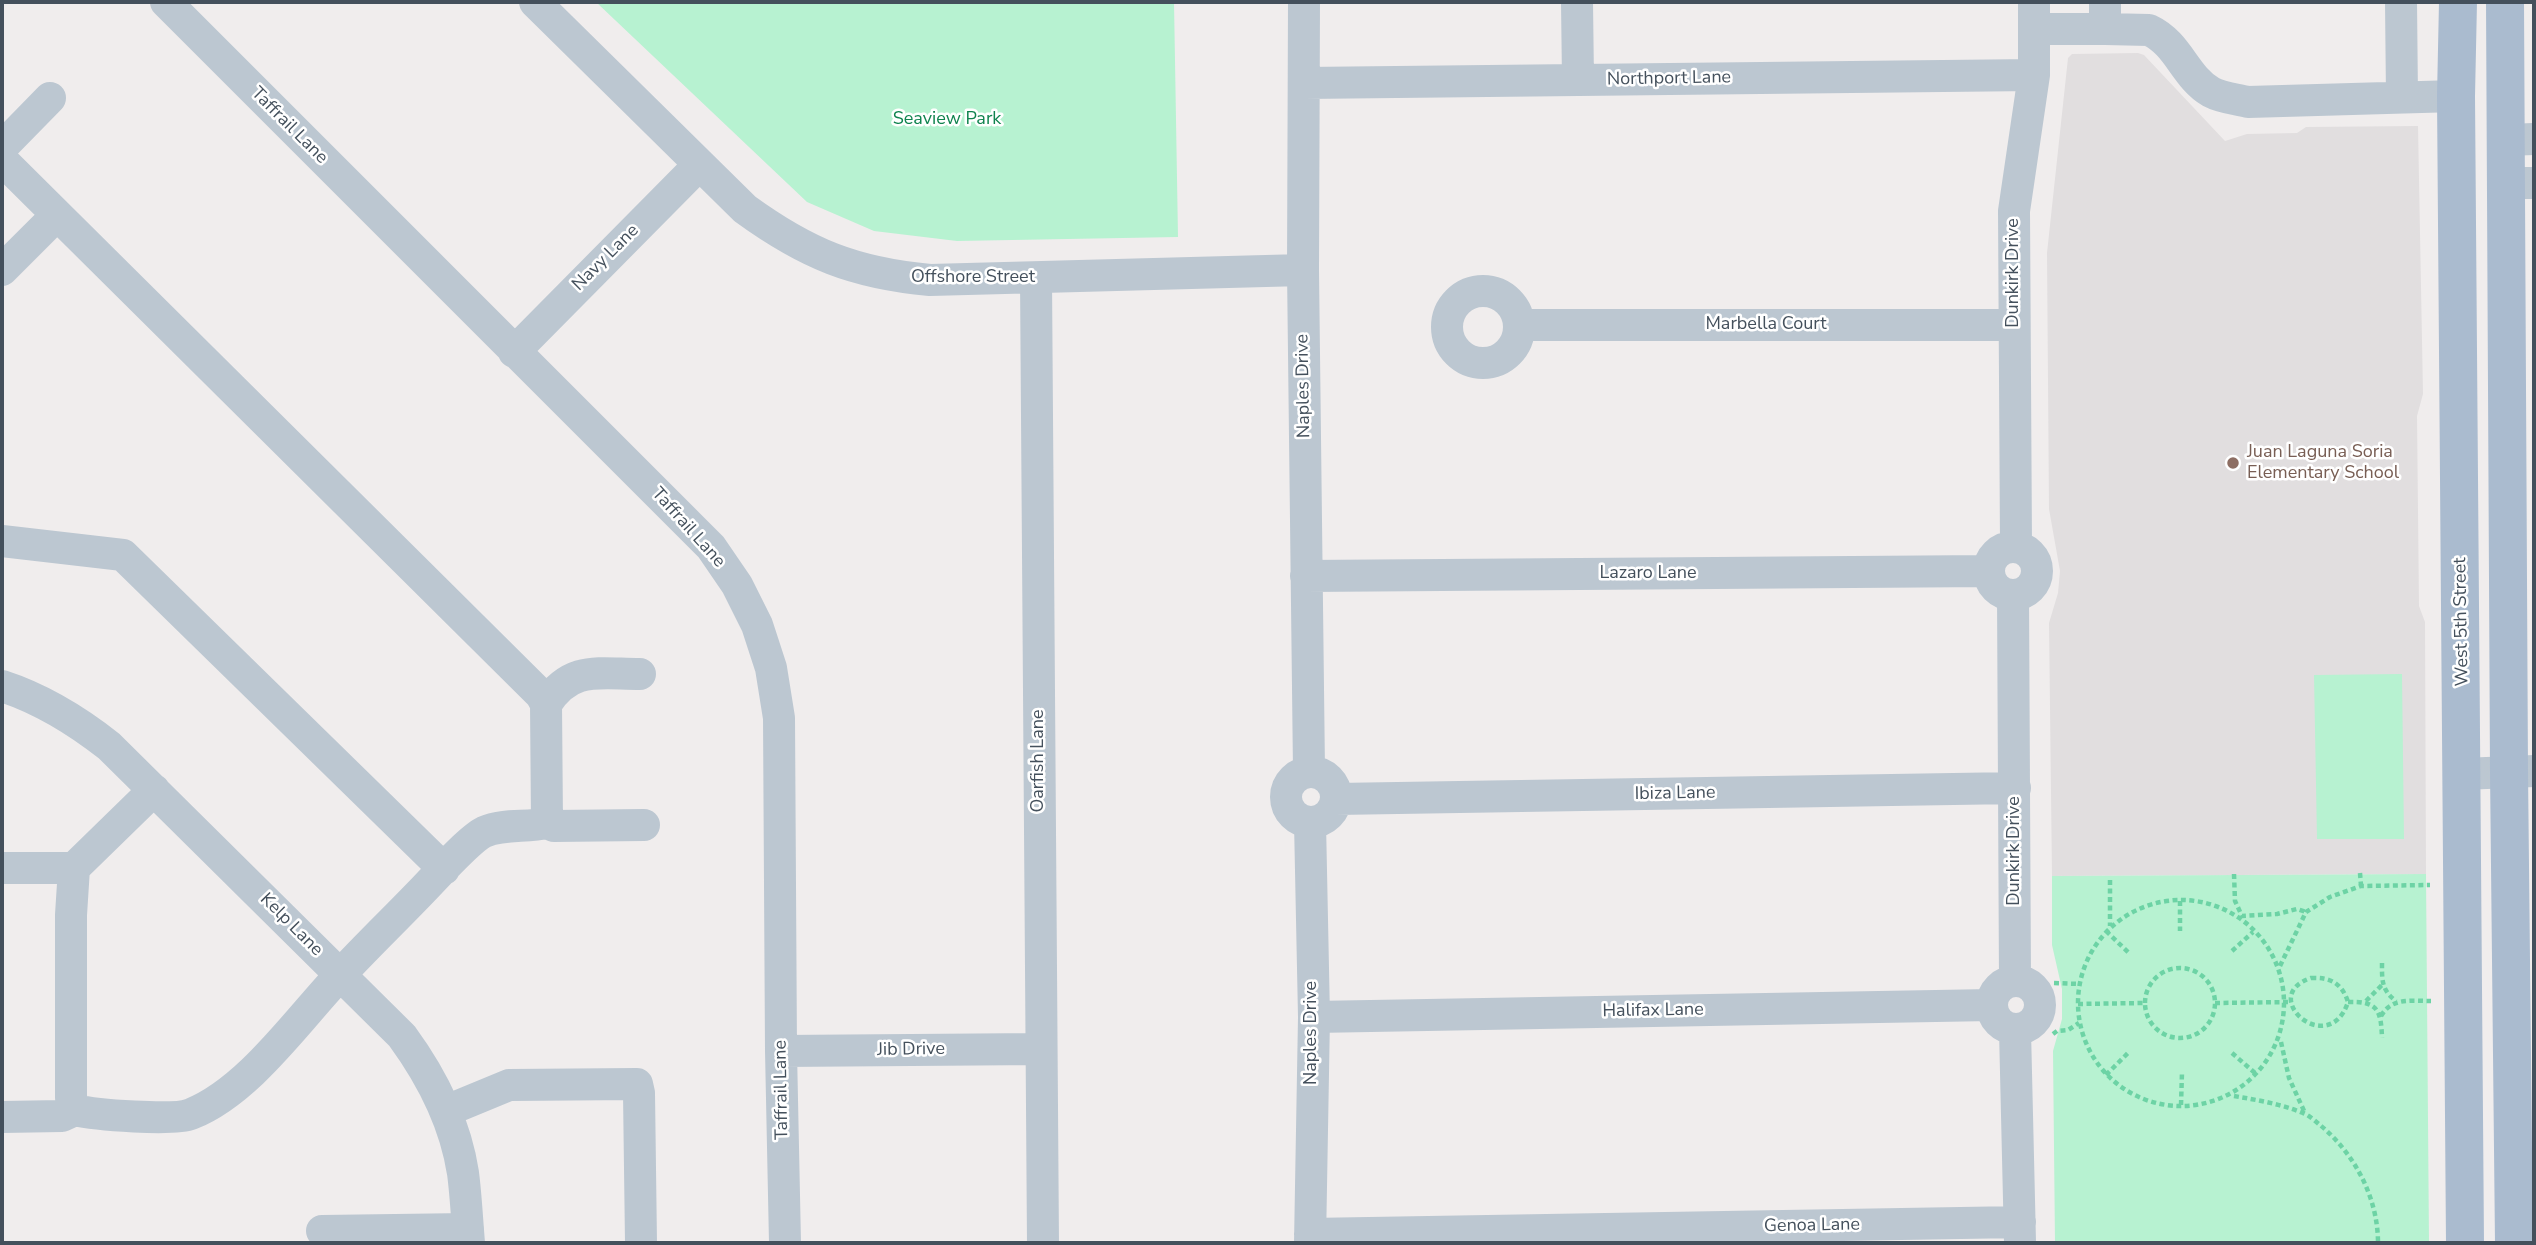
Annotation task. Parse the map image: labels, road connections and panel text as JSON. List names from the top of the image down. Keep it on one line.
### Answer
{"streets":{"main road":["West 5th Street"],"street":["Northport Lane","Taffrail Lane","Navy Lane","Dunkirk Drive","Offshore Street","Marbella Court","Naples Drive","Lazaro Lane","Oarfish Lane","Ibiza Lane","Kelp Lane","Halifax Lane","Jib Drive","Genoa Lane"]},"crossings":[["Northport Lane","Dunkirk Drive"],["Northport Lane","Naples Drive"],["Taffrail Lane","Navy Lane"],["Taffrail Lane","Jib Drive"],["Navy Lane","Offshore Street"],["Dunkirk Drive","Marbella Court"],["Dunkirk Drive","Lazaro Lane"],["Dunkirk Drive","Ibiza Lane"],["Dunkirk Drive","Halifax Lane"],["Offshore Street","Naples Drive"],["Offshore Street","Oarfish Lane"],["Naples Drive","Lazaro Lane"],["Naples Drive","Ibiza Lane"],["Naples Drive","Halifax Lane"],["Naples Drive","Genoa Lane"],["Oarfish Lane","Jib Drive"]],"parks":["Seaview Park"],"places":["Juan Laguna Soria Elementary School"]}
